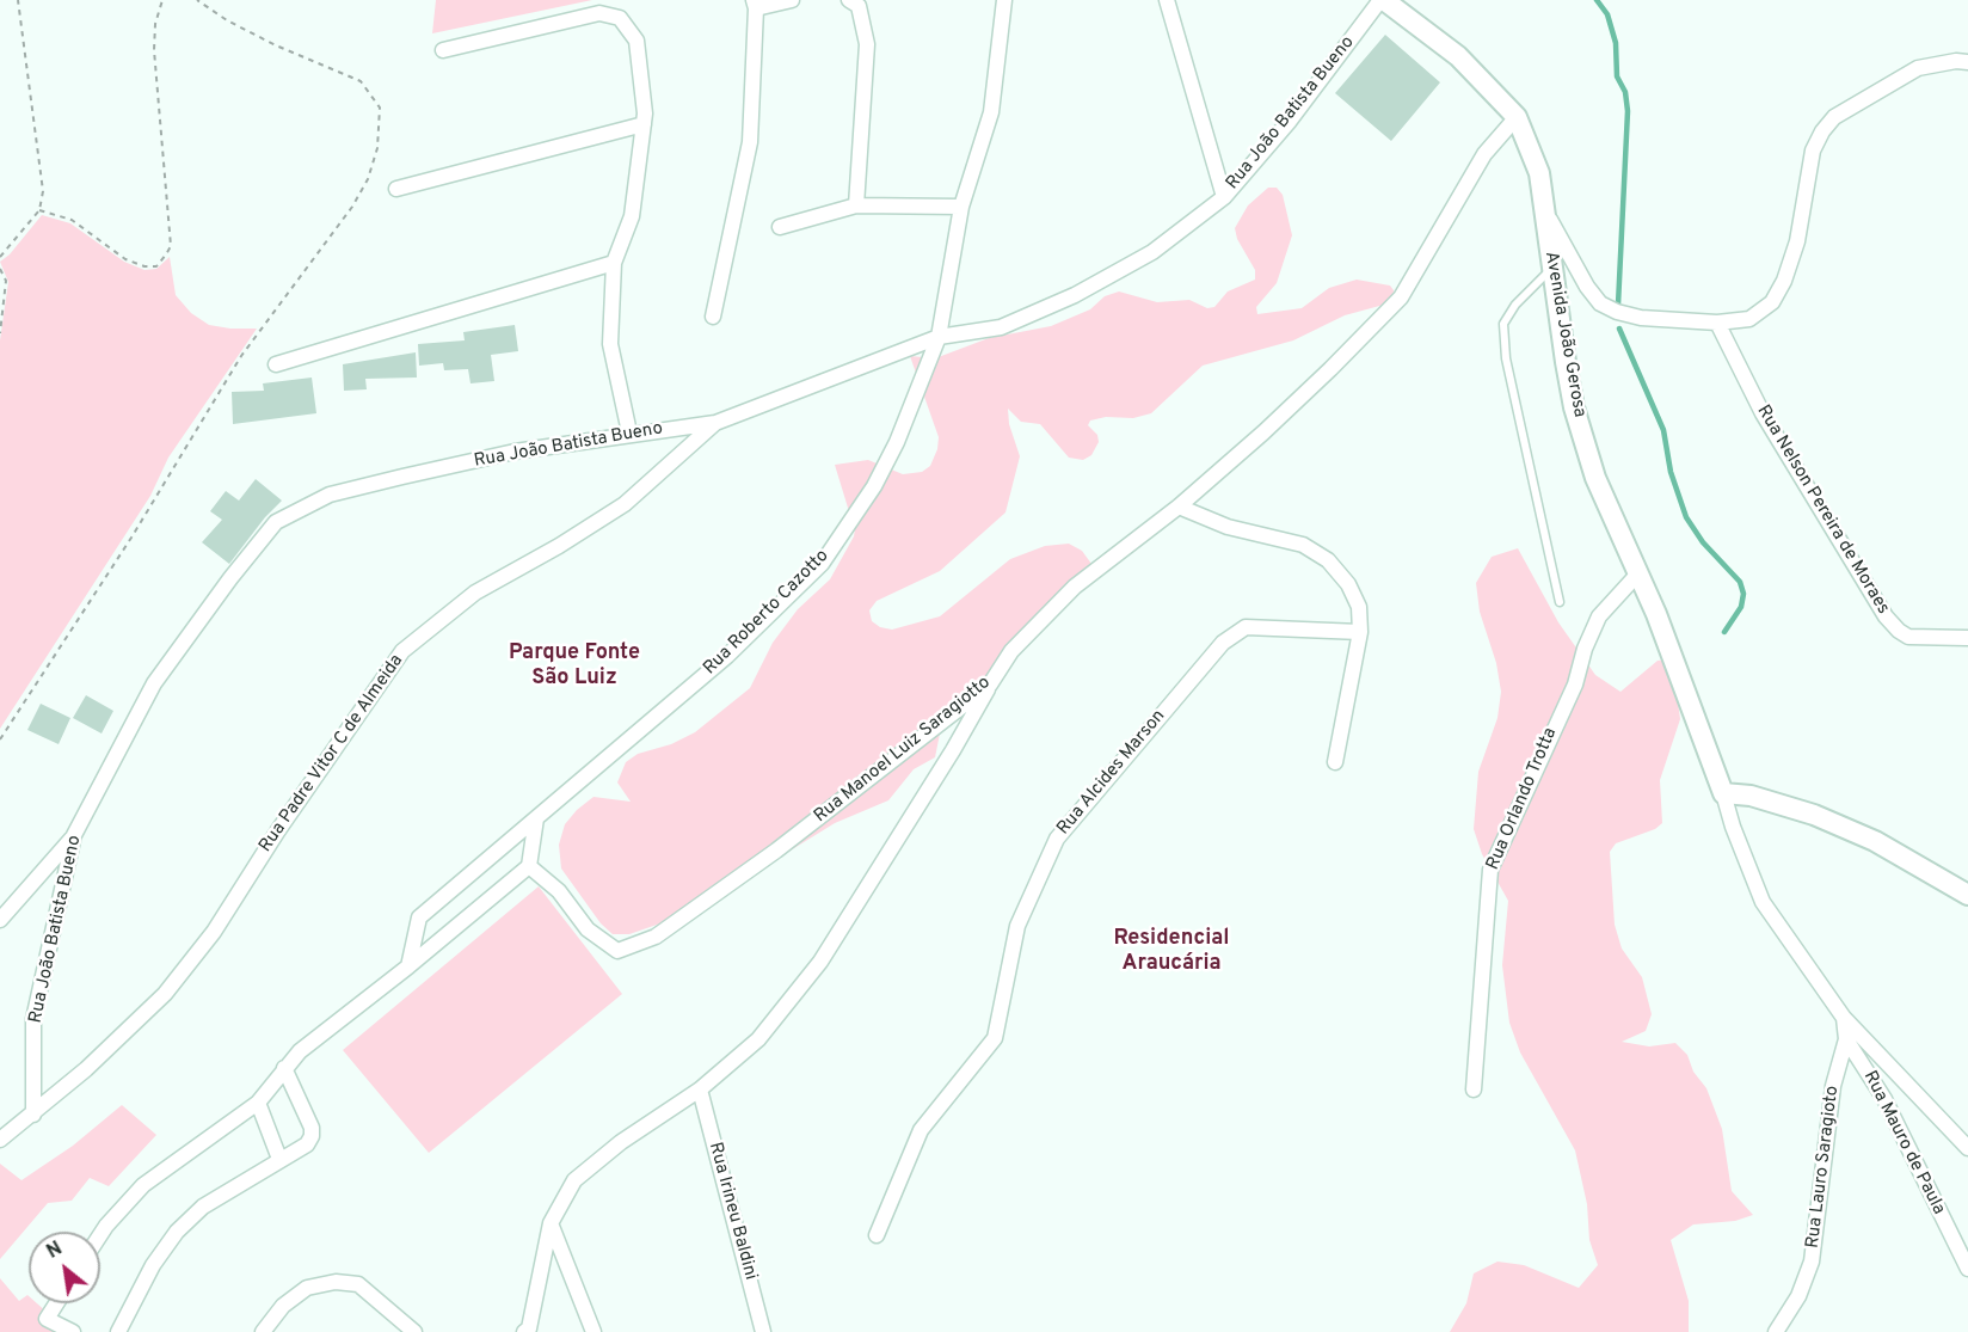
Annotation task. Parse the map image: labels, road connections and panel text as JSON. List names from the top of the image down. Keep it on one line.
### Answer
{"streets":{"main road":["Avenida João Gerosa"],"street":["Rua João Batista Bueno","Rua Nelson Pereira de Moraes","Rua Roberto Cazotto","Rua Manoel Luiz Saragiotto","Rua Padre Vitor C de Almeida","Rua Alcides Marson","Rua Orlando Trotta","Rua Mauro de Paula","Rua Lauro Saragioto","Rua Irineu Baldini"]},"crossings":[["Rua João Batista Bueno","Avenida João Gerosa"],["Rua João Batista Bueno","Rua Roberto Cazotto"],["Rua João Batista Bueno","Rua Padre Vitor C de Almeida"],["Avenida João Gerosa","Rua Manoel Luiz Saragiotto"],["Avenida João Gerosa","Rua Orlando Trotta"],["Avenida João Gerosa","Rua Mauro de Paula"],["Rua Mauro de Paula","Rua Lauro Saragioto"]],"districts":["Parque Fonte São Luiz","Residencial Araucária"],"north":"top left"}
